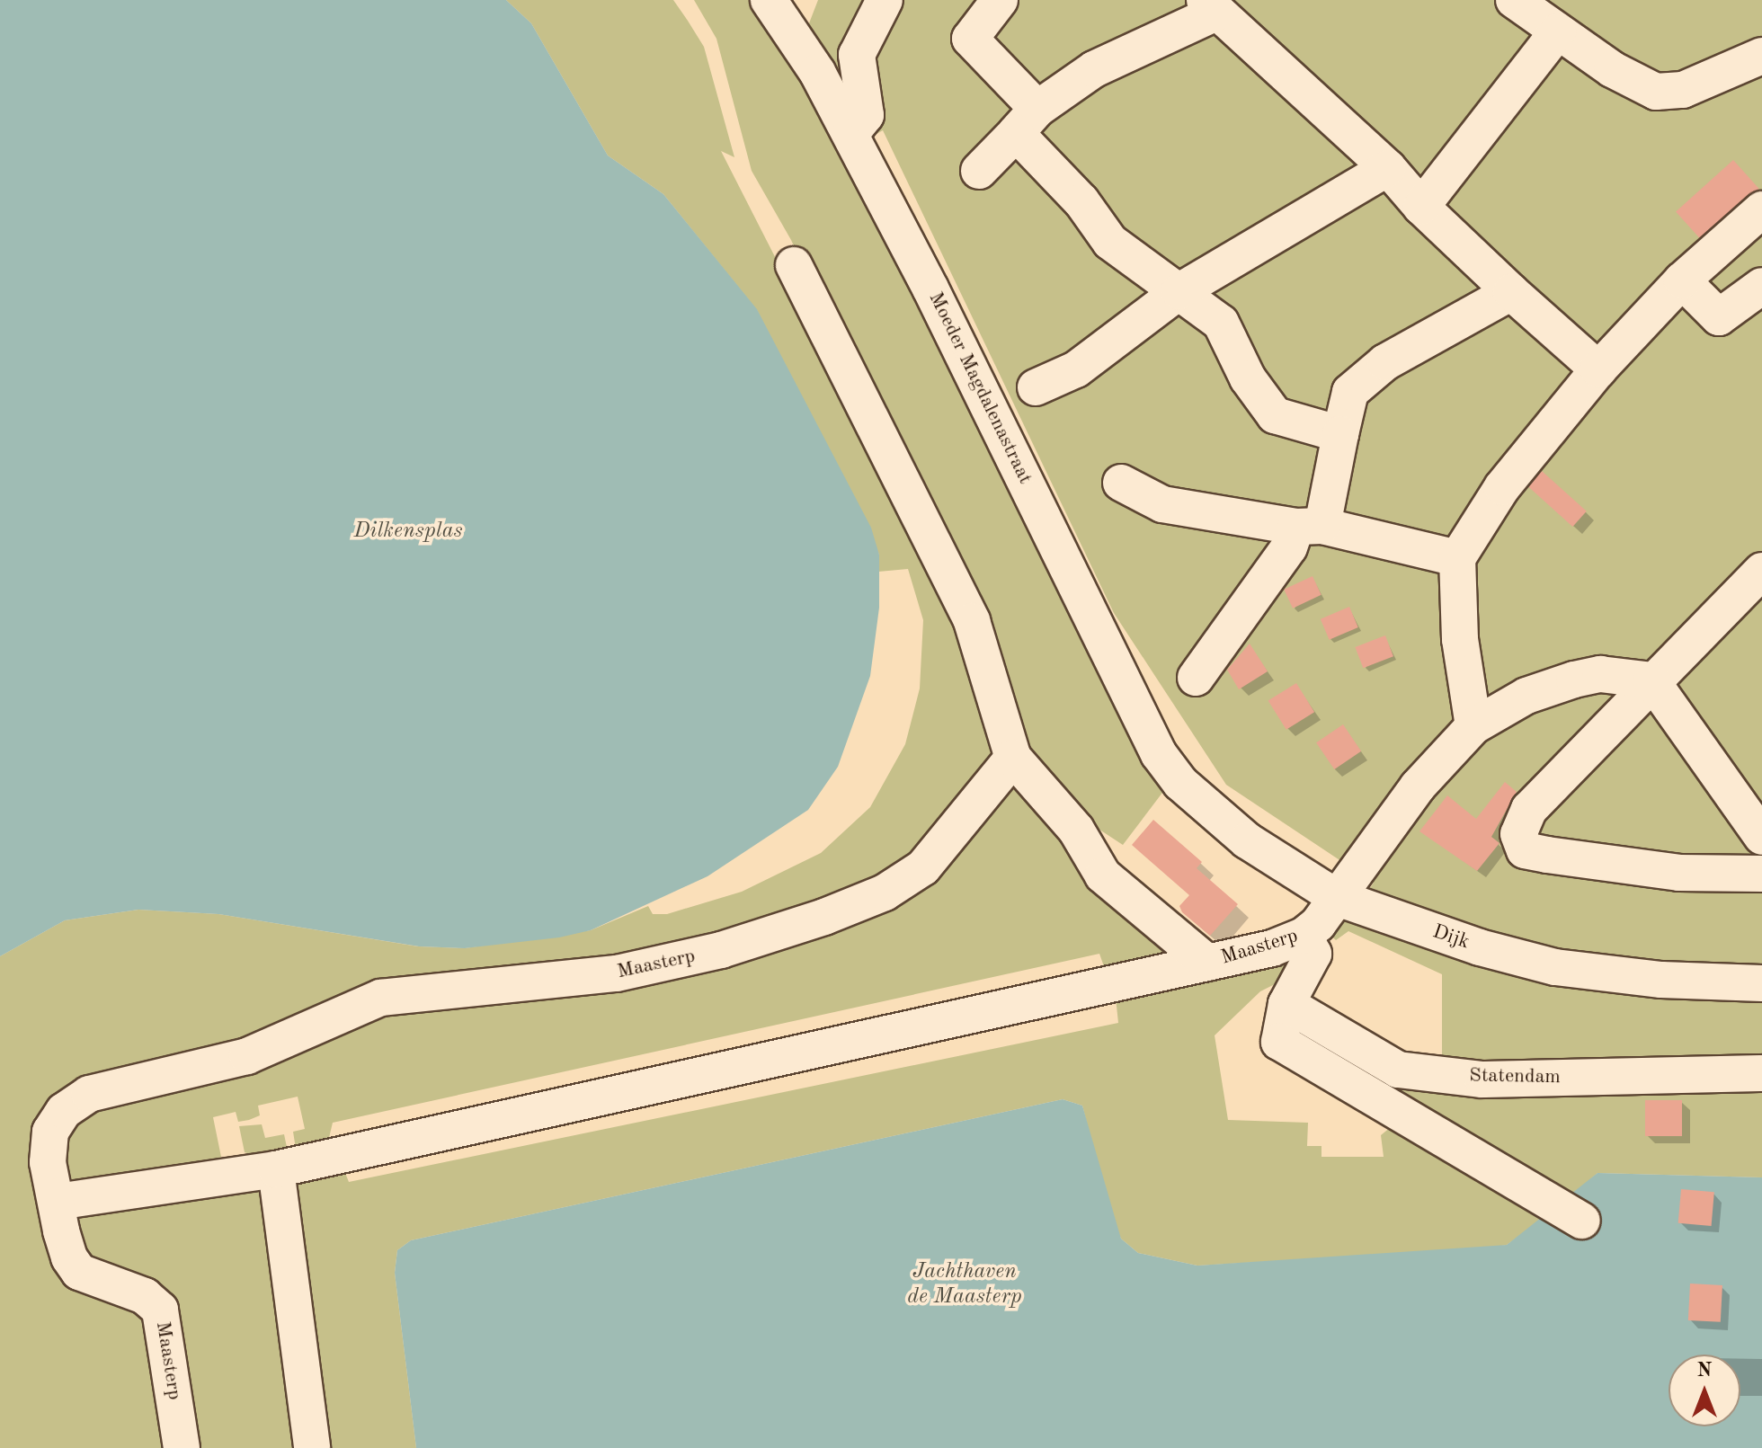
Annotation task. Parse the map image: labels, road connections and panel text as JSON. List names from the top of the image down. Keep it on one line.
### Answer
{"streets":{"street":["Moeder Magdalenastraat","Dijk","Maasterp","Statendam"]},"crossings":[["Moeder Magdalenastraat","Dijk"],["Dijk","Maasterp"]],"water":["Dilkensplas","Jachthaven de Maasterp"],"north":"top"}
